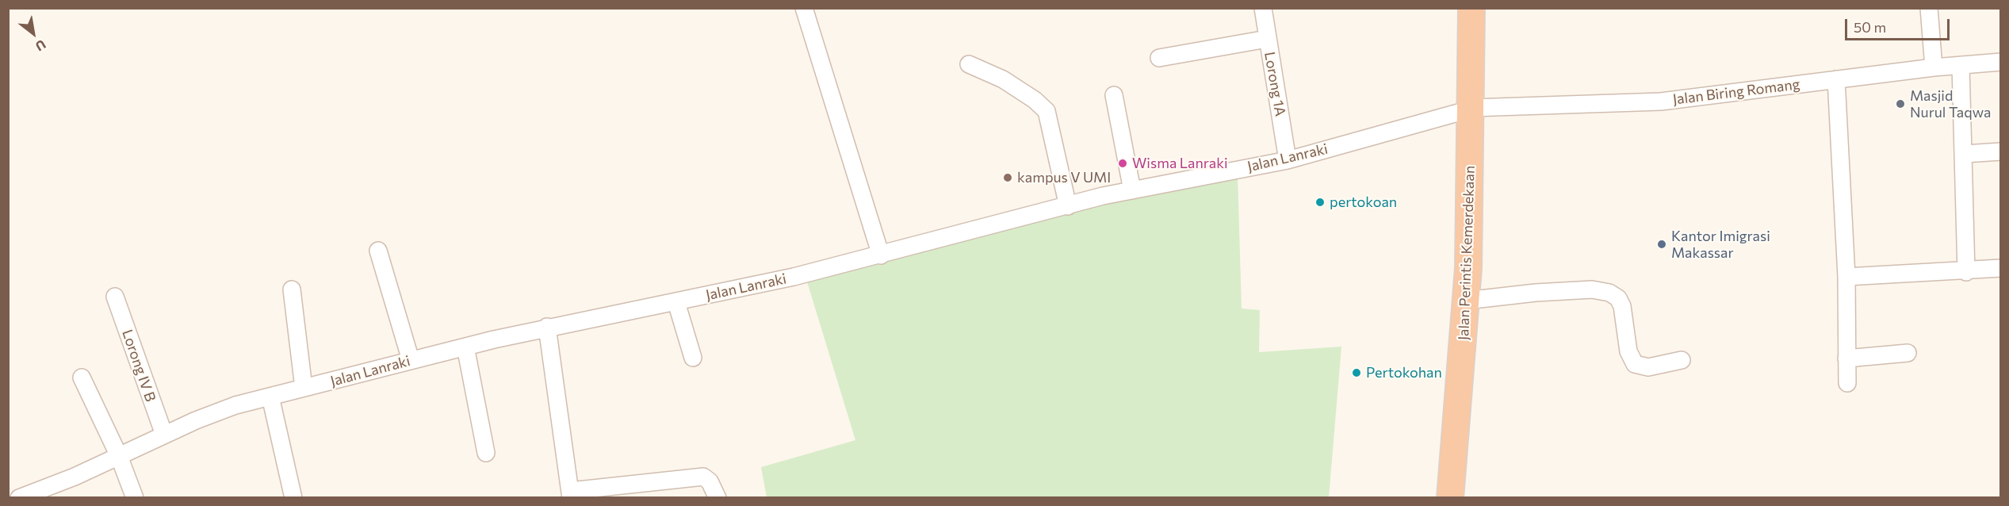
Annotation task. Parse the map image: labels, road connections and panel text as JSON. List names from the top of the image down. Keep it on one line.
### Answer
{"streets":{"highway":["Jalan Perintis Kemerdekaan"],"street":["Lorong 1A","Jalan Biring Romang","Jalan Lanraki","Lorong IV B"]},"crossings":[["Lorong 1A","Jalan Lanraki"],["Jalan Biring Romang","Jalan Lanraki"],["Jalan Biring Romang","Jalan Perintis Kemerdekaan"],["Jalan Lanraki","Jalan Perintis Kemerdekaan"],["Jalan Lanraki","Lorong IV B"]],"places":["Masjid Nurul Taqwa","Wisma Lanraki","kampus V UMI","pertokoan","Kantor Imigrasi Makassar","Pertokohan"],"scale_bar":"50 m","north":"bottom right"}
